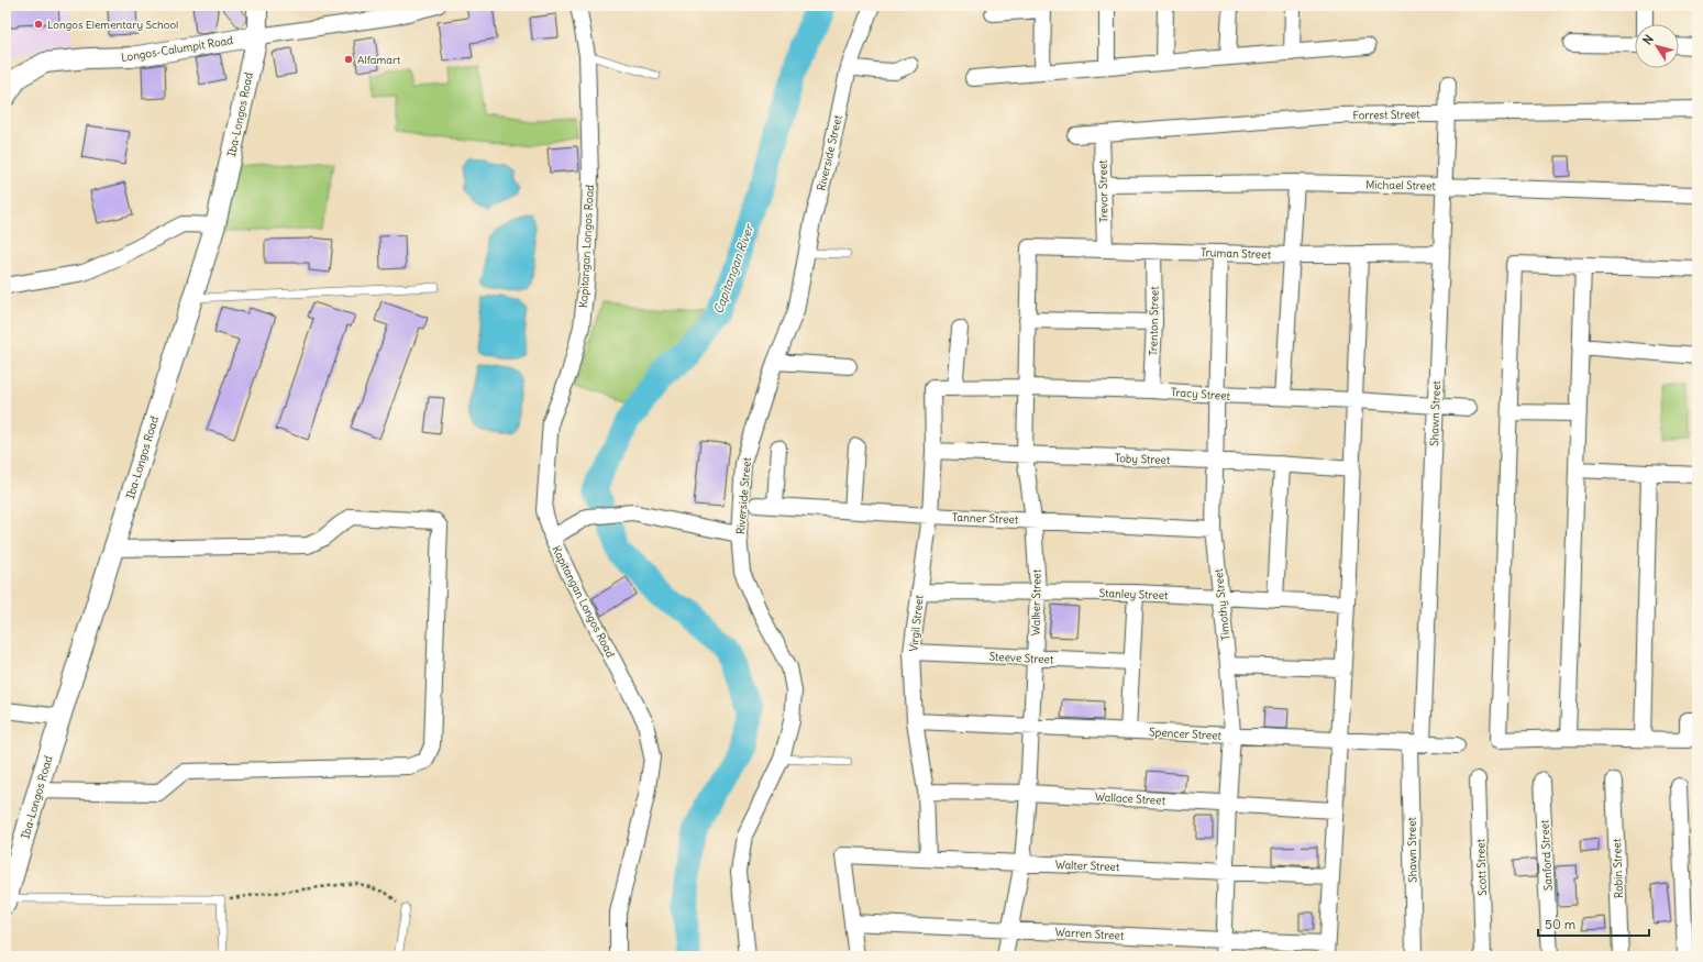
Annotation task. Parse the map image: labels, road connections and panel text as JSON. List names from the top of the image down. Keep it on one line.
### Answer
{"streets":{"street":["Longos-Calumpit Road","Iba-Longos Road","Forrest Street","Riverside Street","Michael Street","Trevor Street","Kapitangan Longos Road","Truman Street","Trenton Street","Tracy Street","Shawn Street","Toby Street","Tanner Street","Stanley Street","Walker Street","Timothy Street","Virgil Street","Steeve Street","Spencer Street","Wallace Street","Sanford Street","Walter Street","Scott Street","Robin Street","Warren Street"]},"crossings":[["Longos-Calumpit Road","Iba-Longos Road"],["Forrest Street","Trevor Street"],["Forrest Street","Shawn Street"],["Michael Street","Trevor Street"],["Michael Street","Shawn Street"],["Trevor Street","Truman Street"],["Truman Street","Trenton Street"],["Truman Street","Shawn Street"],["Truman Street","Walker Street"],["Truman Street","Timothy Street"],["Trenton Street","Tracy Street"],["Tracy Street","Shawn Street"],["Tracy Street","Walker Street"],["Tracy Street","Timothy Street"],["Tracy Street","Virgil Street"],["Shawn Street","Spencer Street"],["Toby Street","Walker Street"],["Toby Street","Timothy Street"],["Toby Street","Virgil Street"],["Tanner Street","Walker Street"],["Tanner Street","Timothy Street"],["Tanner Street","Virgil Street"],["Stanley Street","Walker Street"],["Stanley Street","Timothy Street"],["Stanley Street","Virgil Street"],["Walker Street","Steeve Street"],["Walker Street","Spencer Street"],["Walker Street","Wallace Street"],["Walker Street","Walter Street"],["Walker Street","Warren Street"],["Timothy Street","Spencer Street"],["Timothy Street","Wallace Street"],["Timothy Street","Walter Street"],["Timothy Street","Warren Street"],["Virgil Street","Steeve Street"],["Virgil Street","Spencer Street"],["Virgil Street","Wallace Street"],["Virgil Street","Walter Street"],["Walter Street","Warren Street"]],"water":["Capitangan River"],"places":["Longos Elementary School","Alfamart"],"scale_bar":"50 m","north":"top left"}
